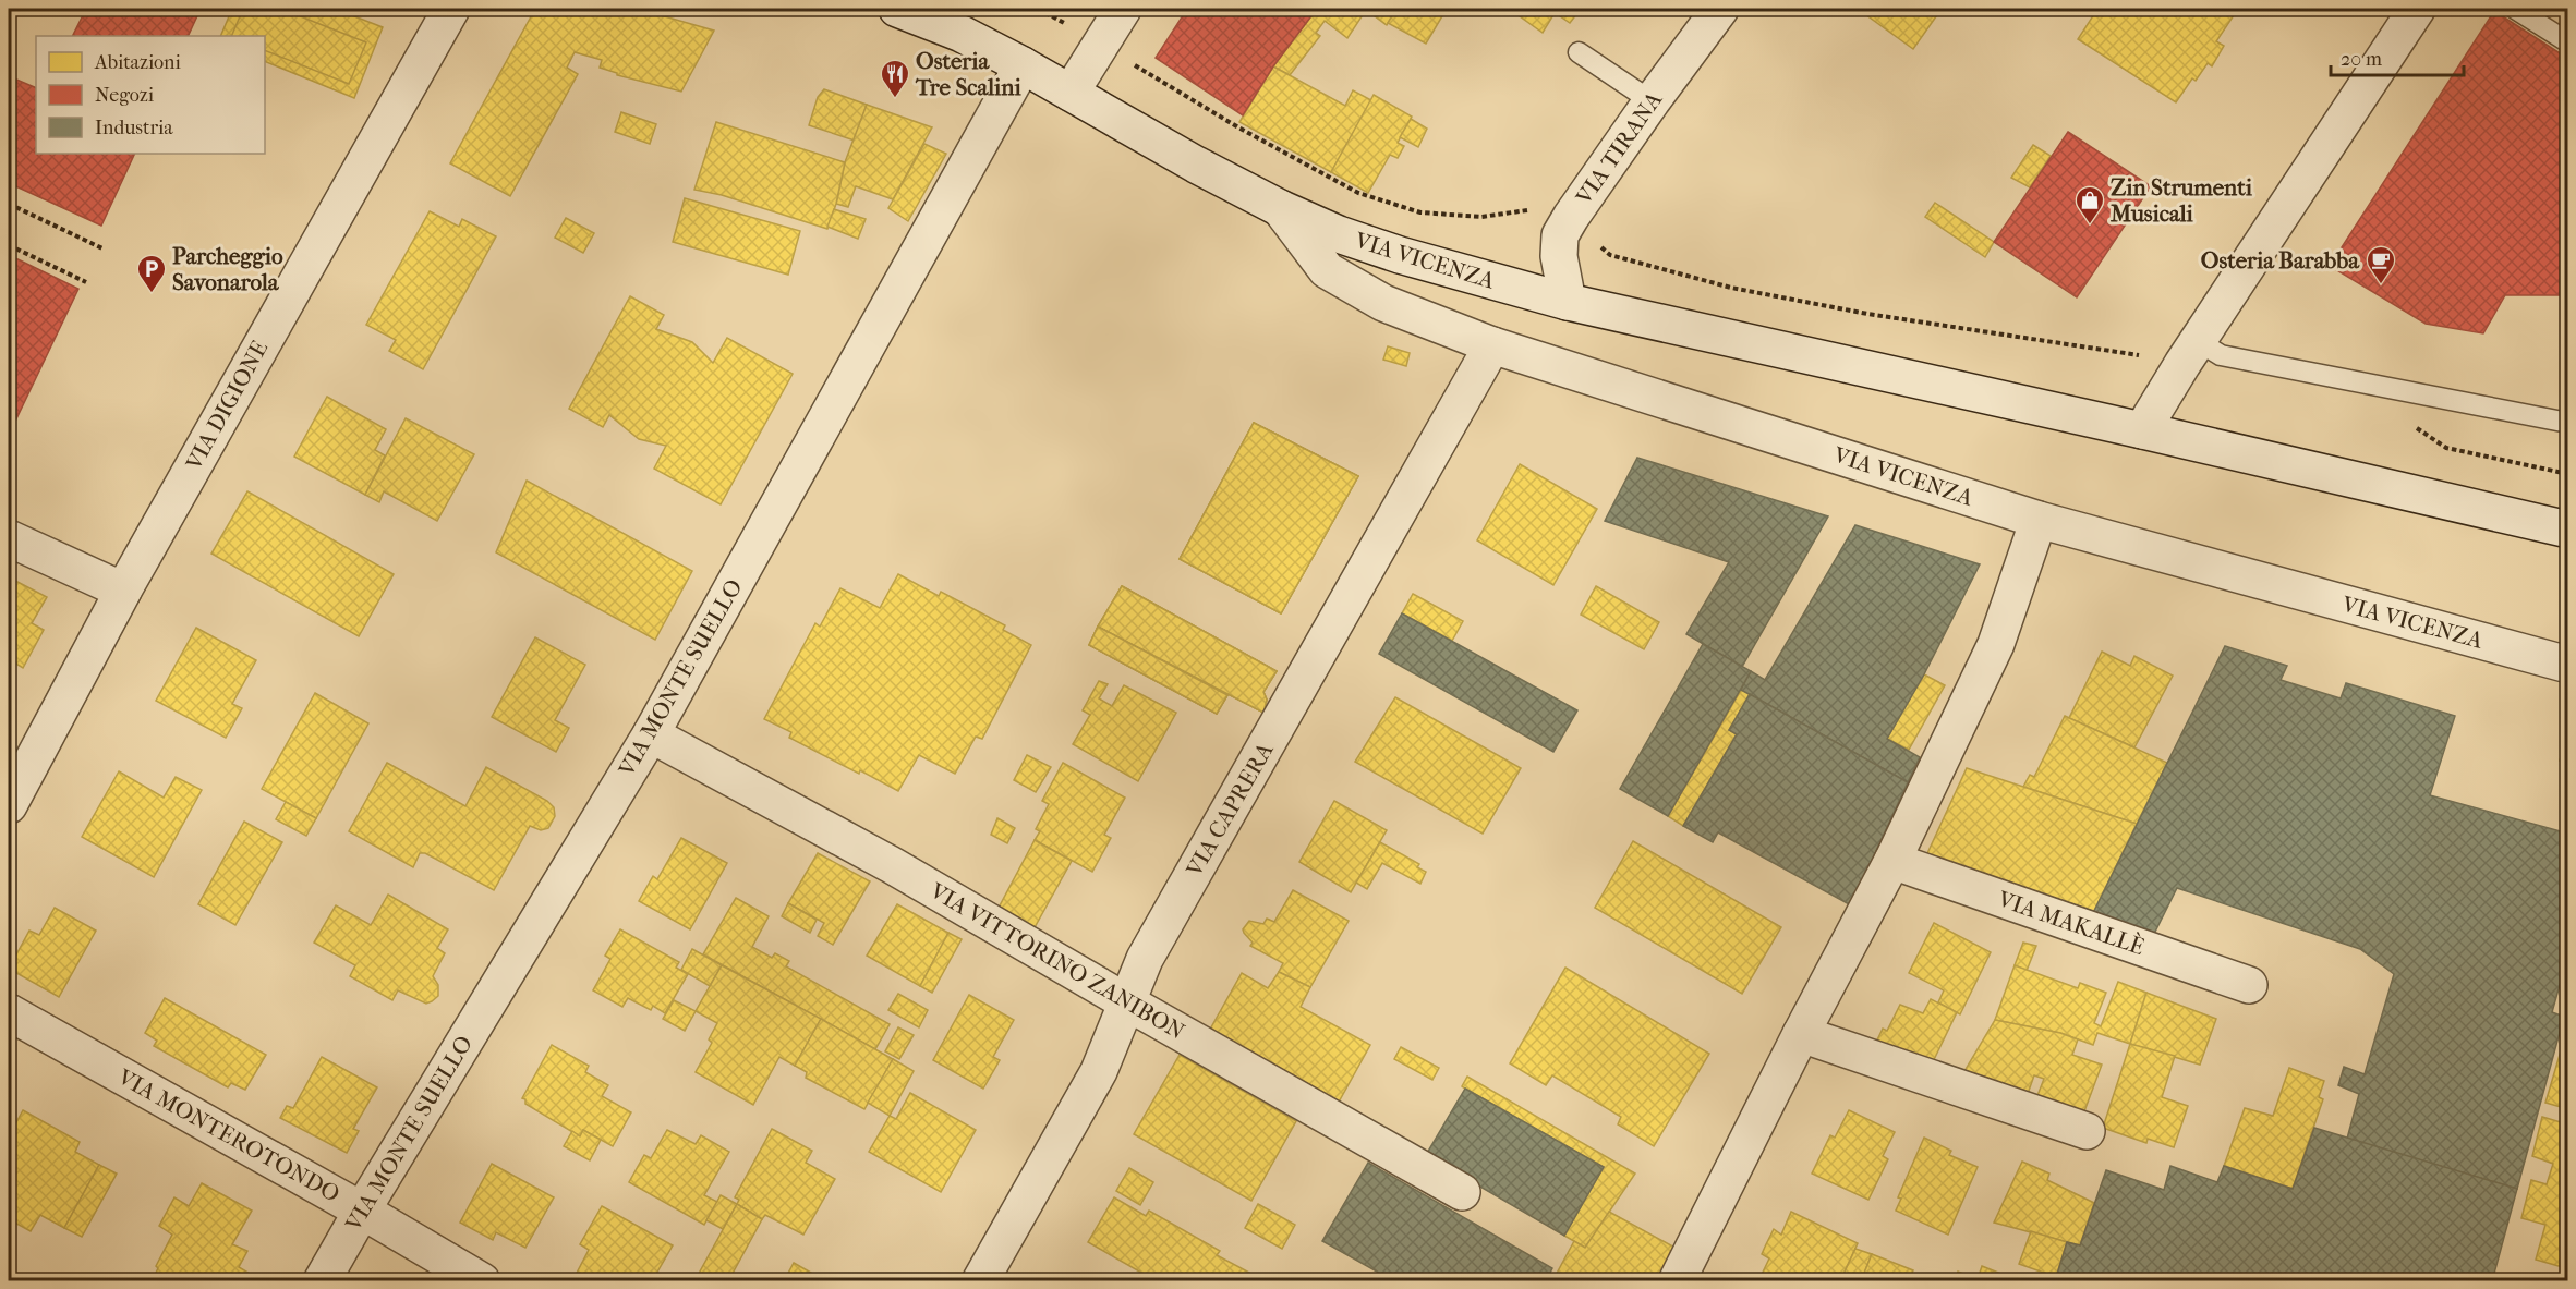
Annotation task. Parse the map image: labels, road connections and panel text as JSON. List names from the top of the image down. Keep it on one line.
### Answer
{"streets":{"street":["VIA TIRANA","VIA VICENZA","VIA DIGIONE","VIA MONTE SUELLO","VIA CAPRERA","VIA MAKALLÈ","VIA VITTORINO ZANIBON","VIA MONTEROTONDO"]},"crossings":[["VIA TIRANA","VIA VICENZA"],["VIA VICENZA","VIA MONTE SUELLO"],["VIA VICENZA","VIA CAPRERA"],["VIA MONTE SUELLO","VIA VITTORINO ZANIBON"],["VIA MONTE SUELLO","VIA MONTEROTONDO"],["VIA CAPRERA","VIA VITTORINO ZANIBON"]],"places":{"restaurant":["Osteria Tre Scalini"],"shop":["Zin Strumenti Musicali"],"cafe":["Osteria Barabba"],"parking":["Parcheggio Savonarola"]},"legend":["Abitazioni","Negozi","Industria"],"scale_bar":"20 m"}
